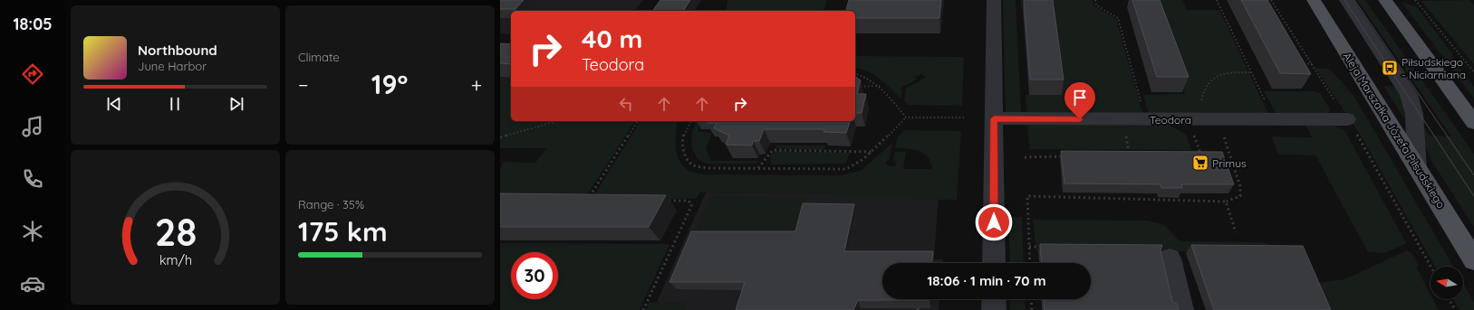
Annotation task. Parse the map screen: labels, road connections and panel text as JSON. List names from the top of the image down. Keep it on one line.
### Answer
{"streets":{"main road":["Aleja Marszałka Józefa Piłsudskiego"],"street":["Teodora"]},"places":{"bus stop":["Piłsudskiego - Niciarniana"],"supermarket":["Primus"]},"north":"left","page":{"tabs":"18:05","tile":["Climate",["Range · 35%","175 km"]],"turn":["40 m","Teodora"],"song":["Northbound","June Harbor"],"heat":["−","19°","+"],"limit":"30","trip":"18:06 · 1 min · 70 m","gauge":["28","km/h"]}}
